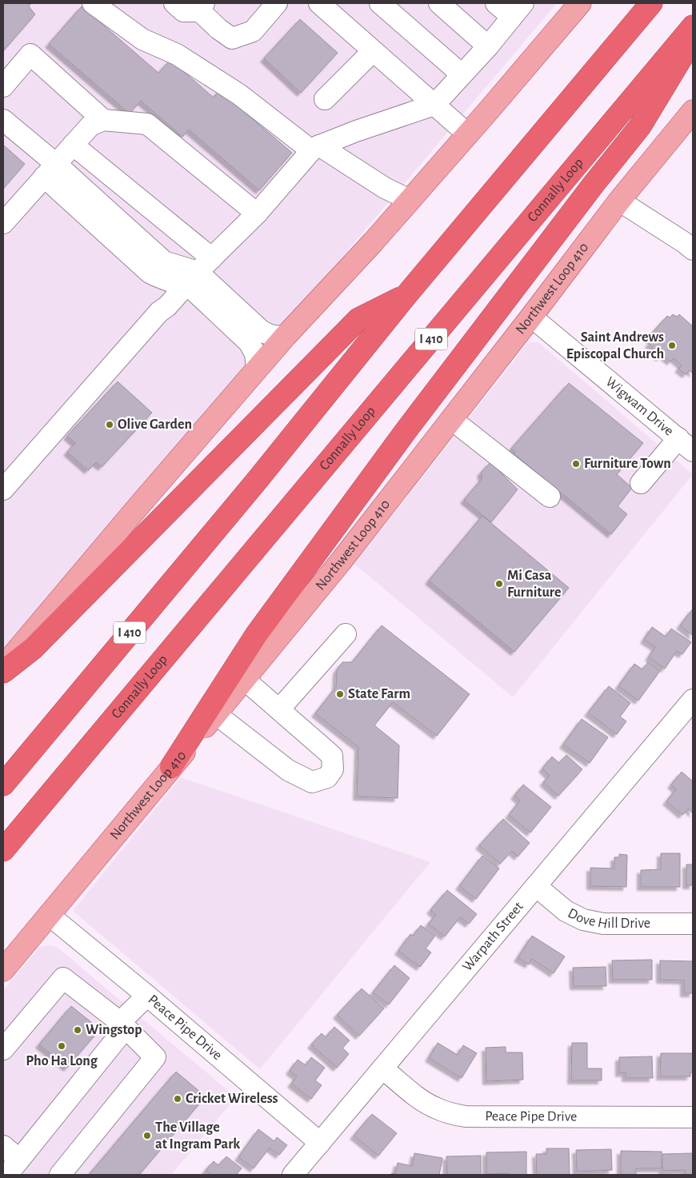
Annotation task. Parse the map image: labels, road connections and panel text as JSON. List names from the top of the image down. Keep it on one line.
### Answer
{"streets":{"highway":["Connally Loop","I 410"],"main road":["Northwest Loop 410"],"street":["Wigwam Drive","Dove Hill Drive","Warpath Street","Peace Pipe Drive"]},"crossings":[["Northwest Loop 410","Wigwam Drive"],["Northwest Loop 410","Peace Pipe Drive"],["Dove Hill Drive","Warpath Street"],["Warpath Street","Peace Pipe Drive"]],"places":["Saint Andrews Episcopal Church","Olive Garden","Furniture Town","Mi Casa Furniture","State Farm","Wingstop","Pho Ha Long","Cricket Wireless","The Village at Ingram Park"]}
